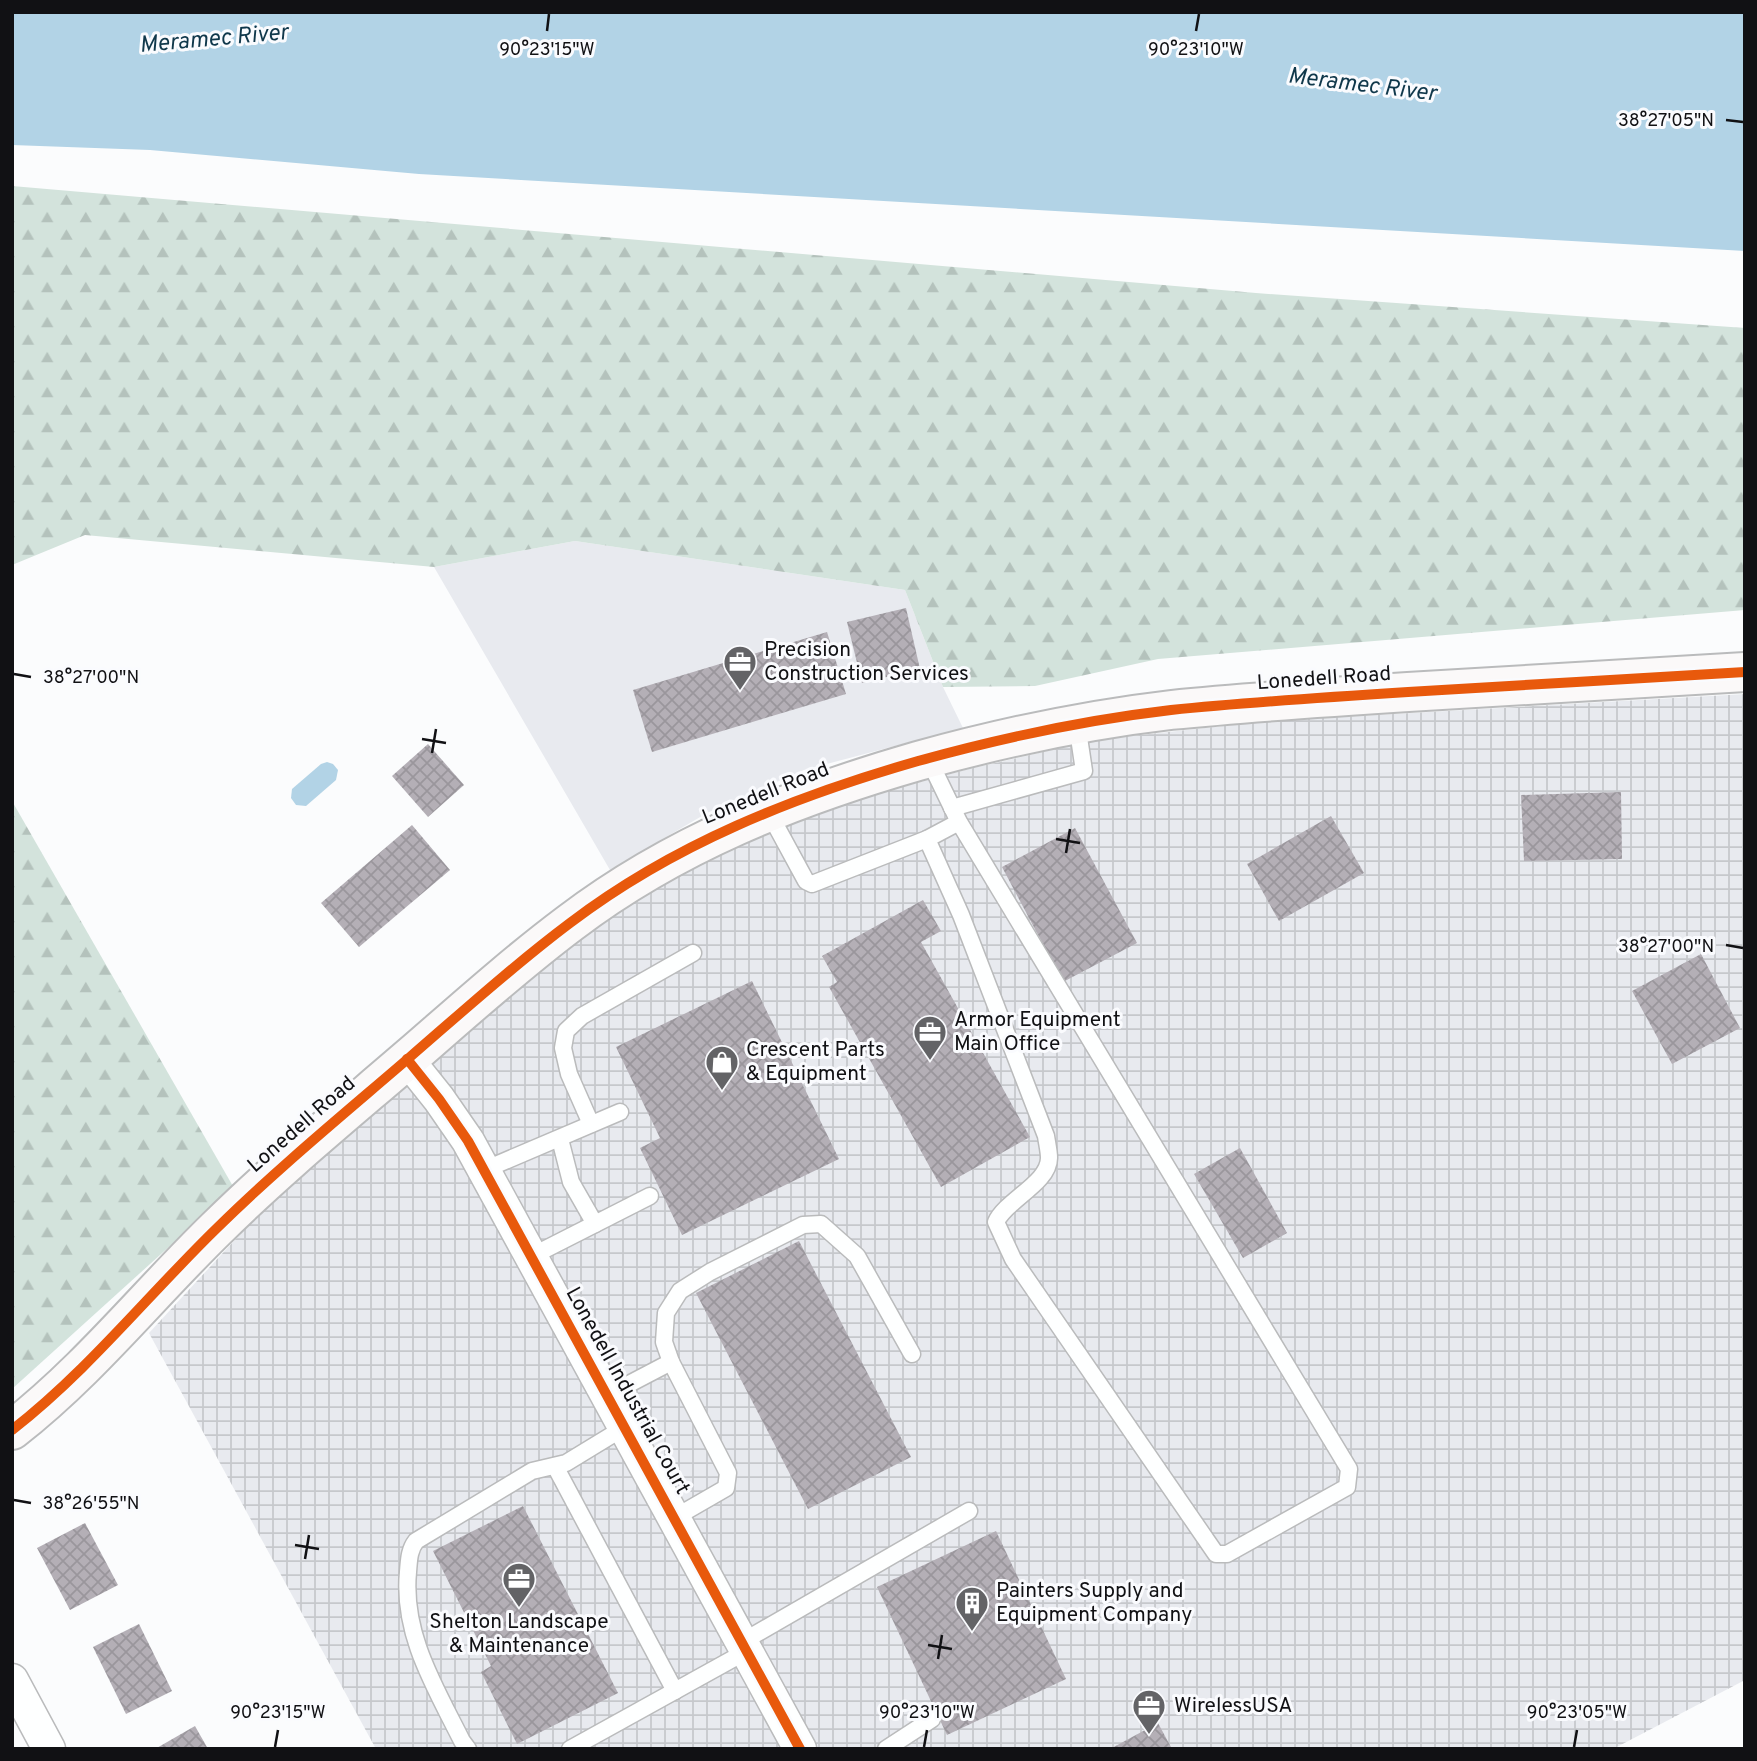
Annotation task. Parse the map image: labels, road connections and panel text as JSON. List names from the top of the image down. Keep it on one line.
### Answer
{"streets":{"street":["Lonedell Road","Lonedell Industrial Court"]},"crossings":[["Lonedell Road","Lonedell Industrial Court"]],"water":["Meramec River"],"places":{"office":["Precision Construction Services","Armor Equipment Main Office","Shelton Landscape & Maintenance","WirelessUSA"],"shop":["Crescent Parts & Equipment"],"building":["Painters Supply and Equipment Company"]},"coordinates":["90°23'15\"W","90°23'10\"W","38°27'05\"N","38°27'00\"N","38°26'55\"N","90°23'05\"W"]}
